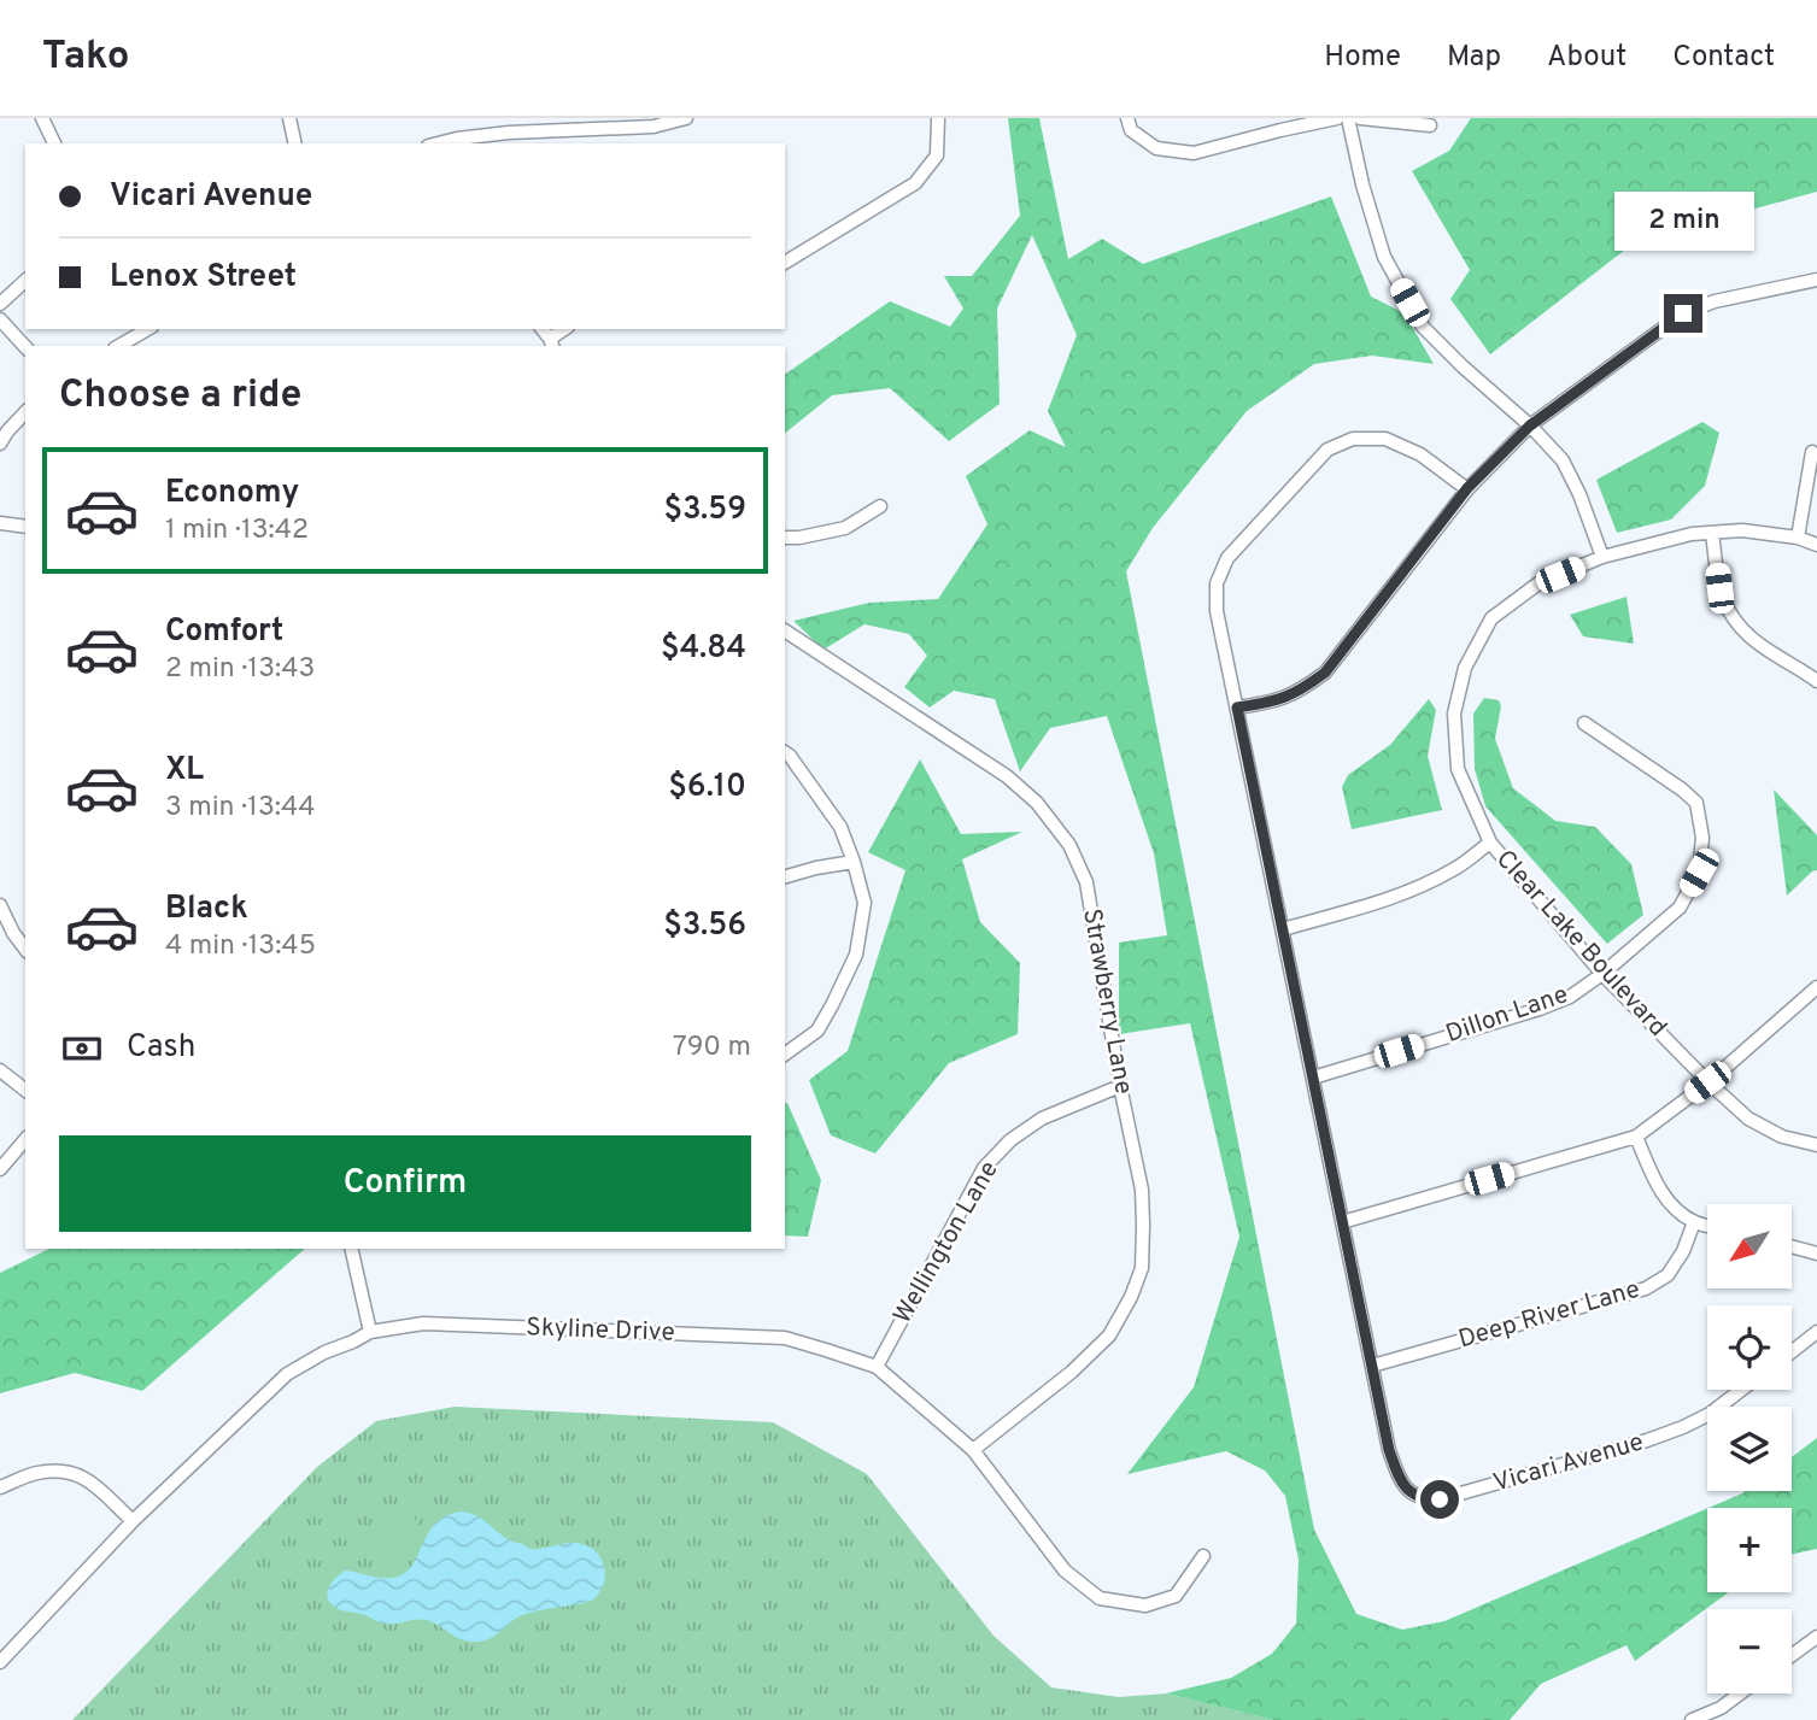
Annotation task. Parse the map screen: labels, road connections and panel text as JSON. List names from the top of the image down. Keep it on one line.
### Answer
{"streets":{"street":["Clear Lake Boulevard","Strawberry Lane","Dillon Lane","Wellington Lane","Deep River Lane","Skyline Drive","Vicari Avenue"]},"crossings":[["Clear Lake Boulevard","Dillon Lane"],["Strawberry Lane","Wellington Lane"],["Strawberry Lane","Skyline Drive"],["Dillon Lane","Vicari Avenue"],["Wellington Lane","Skyline Drive"],["Deep River Lane","Vicari Avenue"]],"north":"bottom left","page":{"header":"Tako","nav":["Home","Map","About","Contact"],"banner":["Vicari Avenue","Lenox Street"],"bubble":"2 min","heading":"Choose a ride","list":[{"name":"Economy","note":"1 min · 13:42","value":"$3.59"},{"name":"Comfort","note":"2 min · 13:43","value":"$4.84"},{"name":"XL","note":"3 min · 13:44","value":"$6.10"},{"name":"Black","note":"4 min · 13:45","value":"$3.56"}],"pay":["Cash","790 m"],"buttons":"Confirm","map_buttons":["+","−"]}}
